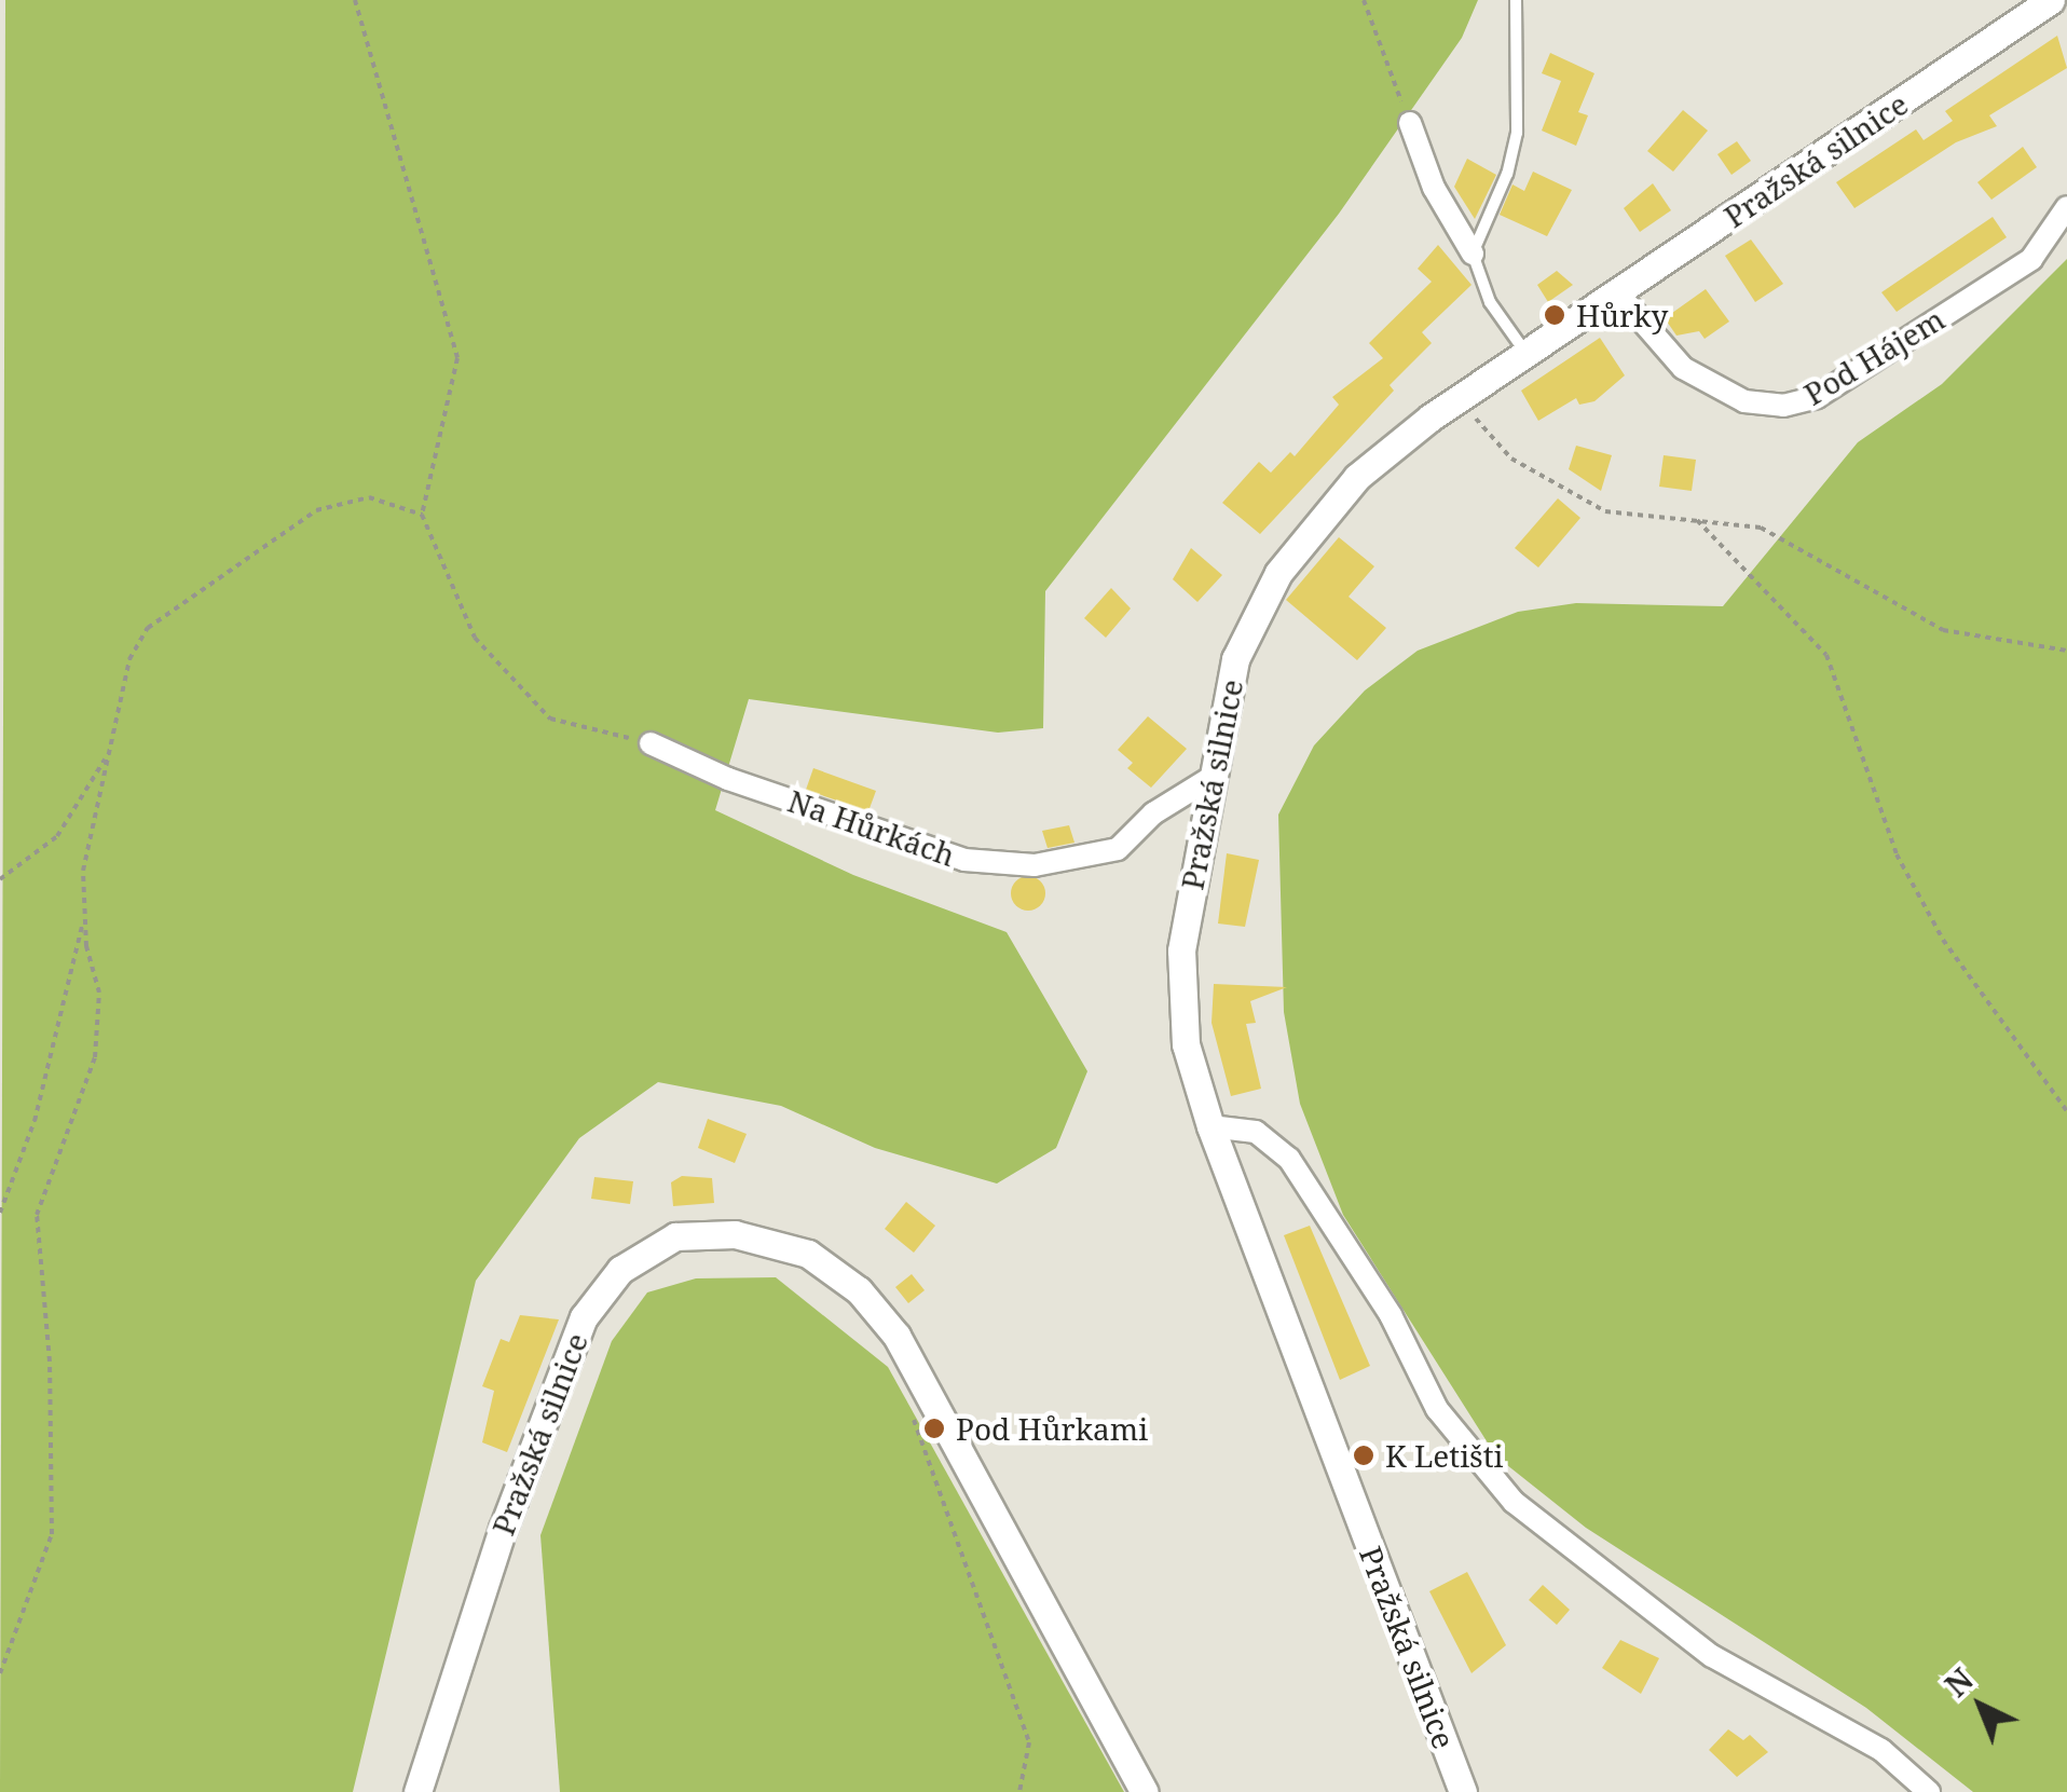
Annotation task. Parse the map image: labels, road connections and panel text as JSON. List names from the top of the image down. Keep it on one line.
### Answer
{"streets":{"street":["Pražská silnice","Pod Hájem","Na Hůrkách"]},"crossings":[["Pražská silnice","Pod Hájem"],["Pražská silnice","Na Hůrkách"]],"places":["Hůrky","Pod Hůrkami","K Letišti"],"north":"top left"}
